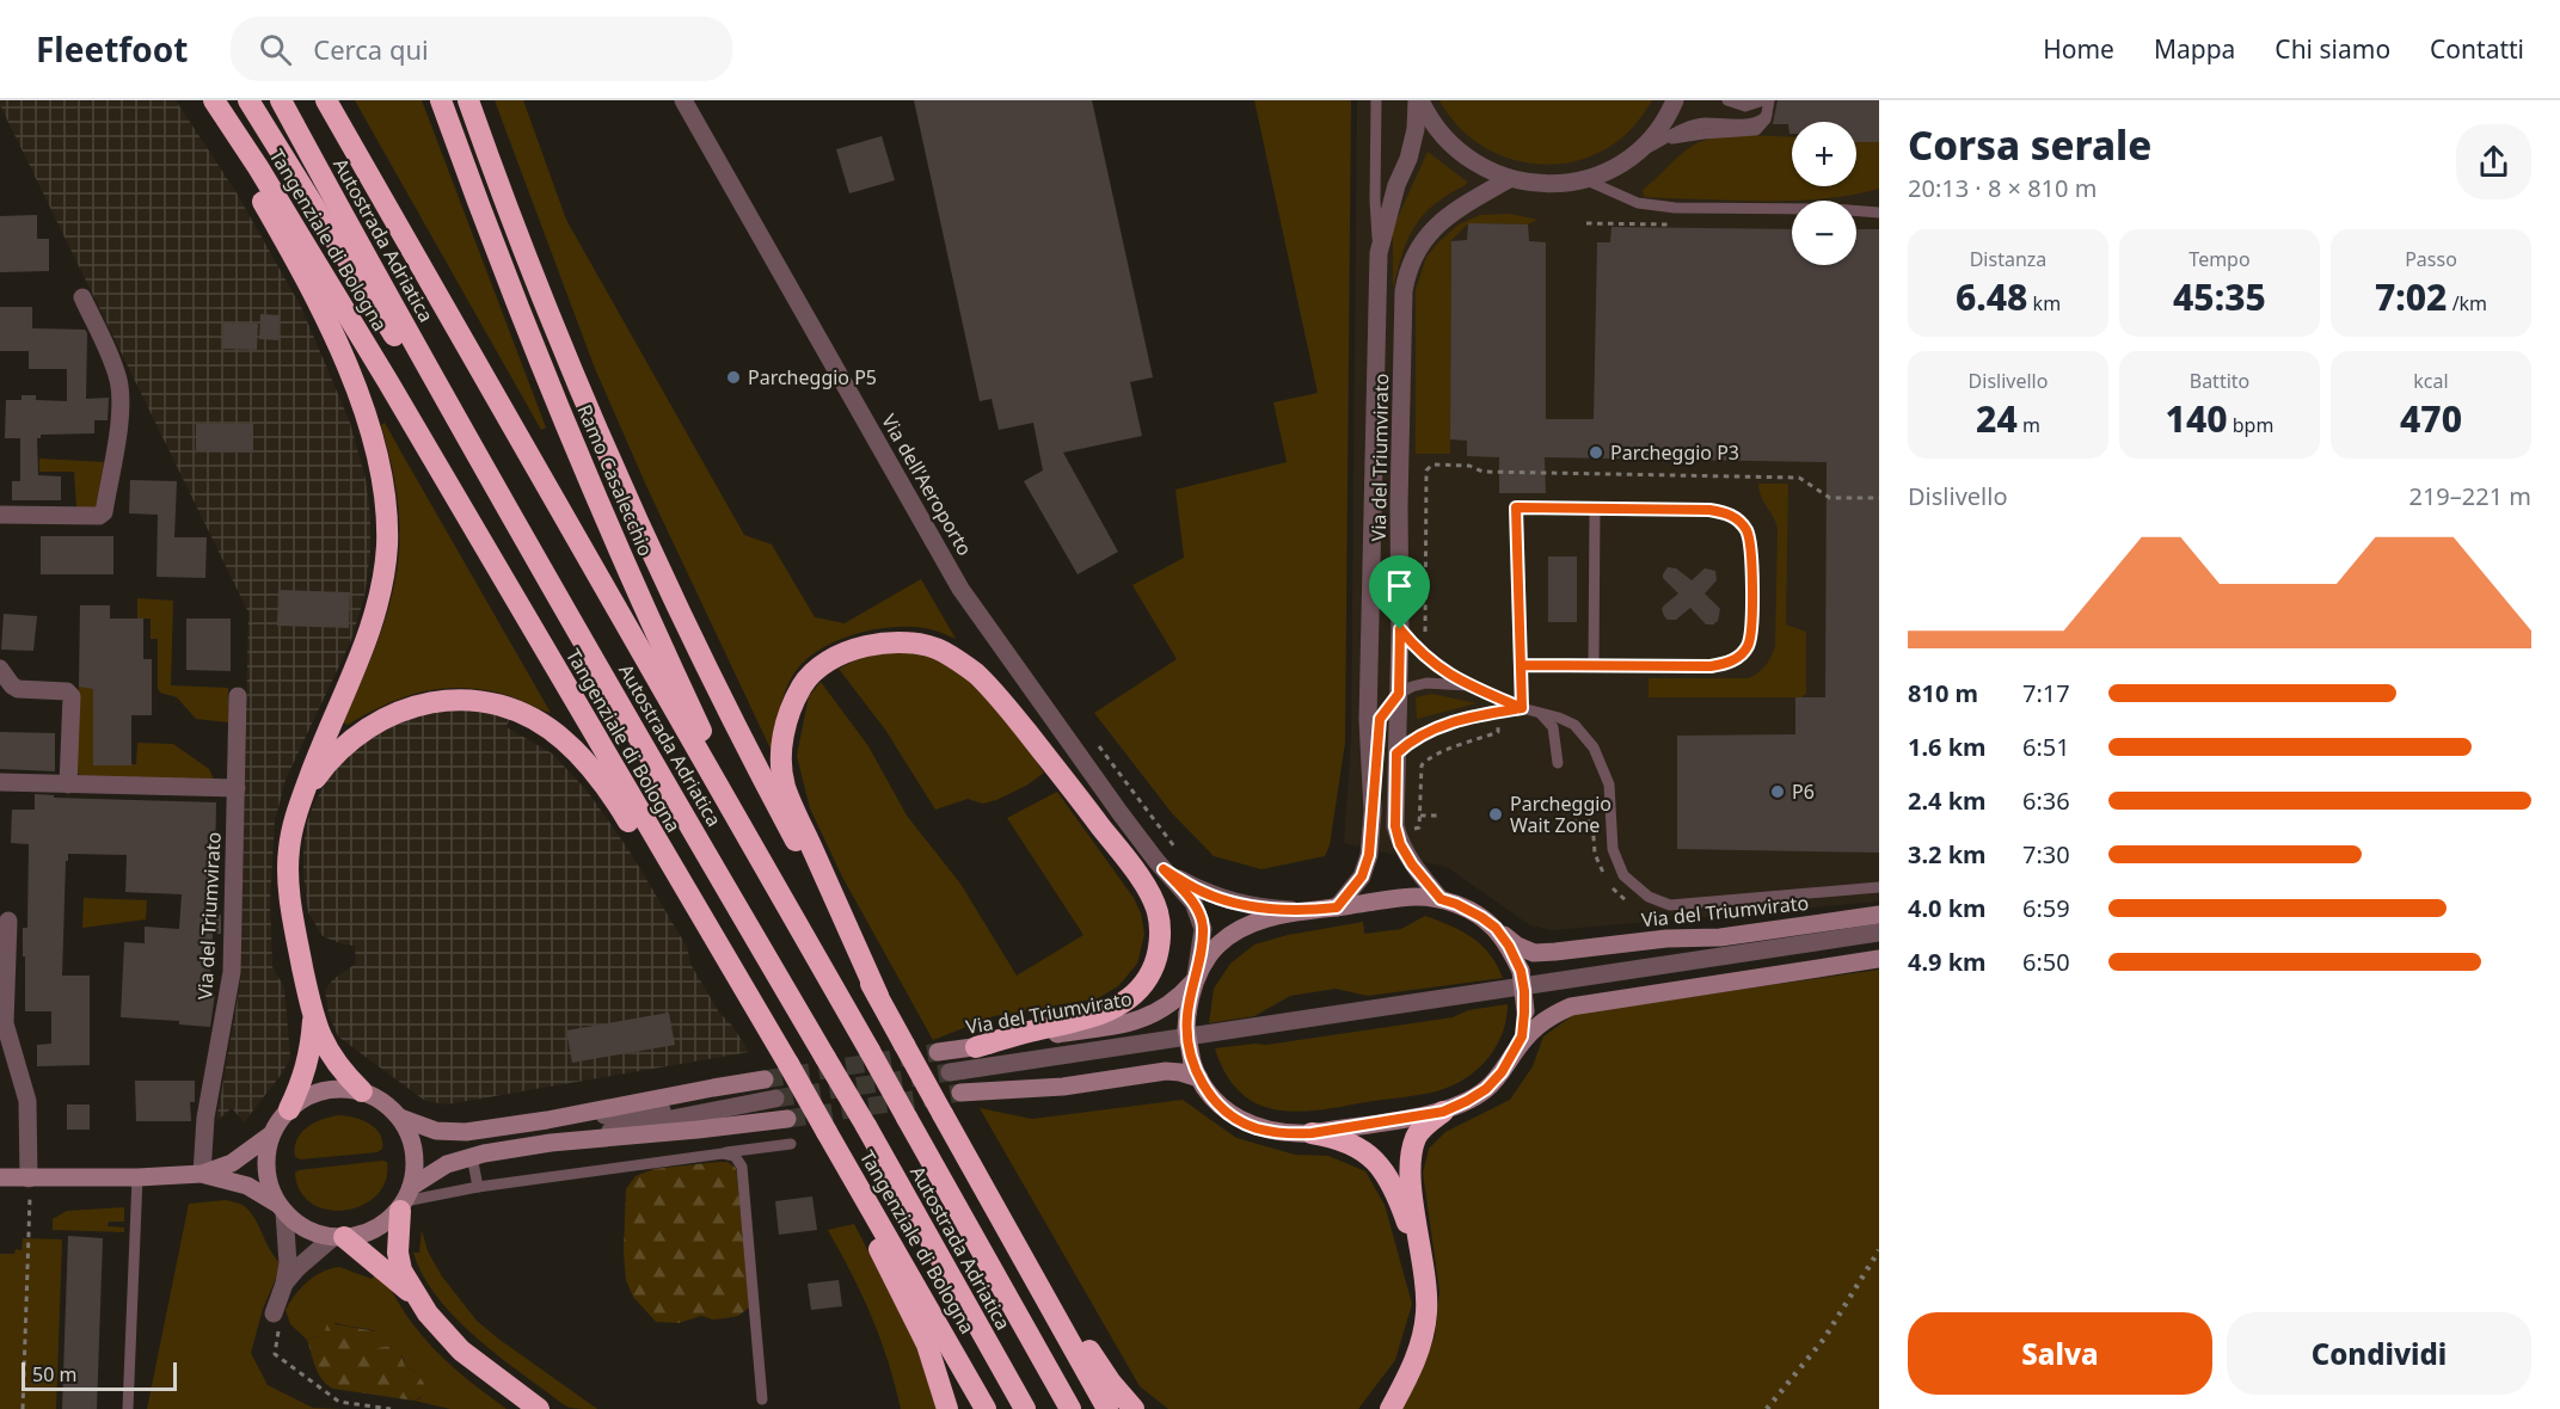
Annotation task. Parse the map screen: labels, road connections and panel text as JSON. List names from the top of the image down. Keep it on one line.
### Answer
{"streets":{"highway":["Tangenziale di Bologna","Autostrada Adriatica","Ramo Casalecchio"],"main road":["Via del Triumvirato"],"street":["Via dell'Aeroporto"]},"crossings":[["Autostrada Adriatica","Ramo Casalecchio"],["Via del Triumvirato","Via dell'Aeroporto"]],"places":["Parcheggio P5","Parcheggio P3","P6","Parcheggio Wait Zone"],"scale_bar":"50 m","page":{"header":"Fleetfoot","search":"Cerca qui","nav":["Home","Mappa","Chi siamo","Contatti"],"heading":["Corsa serale","20:13 · 8 × 810 m"],"map_buttons":["+","−"],"stats":[["Distanza","6.48 km"],["Tempo","45:35"],["Passo","7:02 /km"],["Dislivello","24 m"],["Battito","140 bpm"],["kcal","470"]],"chart":["Dislivello","219–221 m"],"list":[{"name":"810 m","note":"7:17"},{"name":"1.6 km","note":"6:51"},{"name":"2.4 km","note":"6:36"},{"name":"3.2 km","note":"7:30"},{"name":"4.0 km","note":"6:59"},{"name":"4.9 km","note":"6:50"}],"buttons":["Salva","Condividi"],"scale":"50 m"}}
